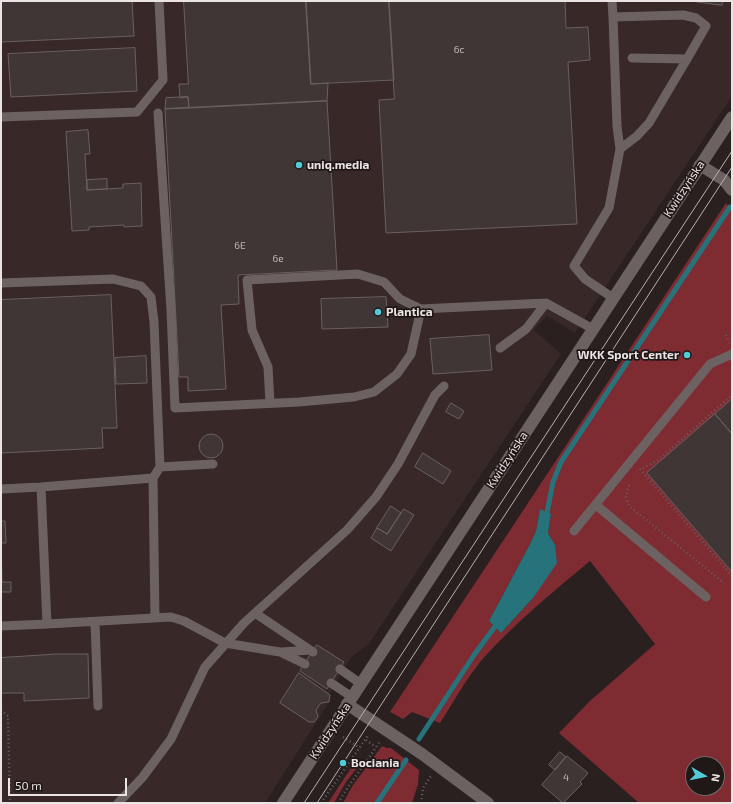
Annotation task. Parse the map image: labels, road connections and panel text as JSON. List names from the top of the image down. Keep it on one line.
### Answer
{"streets":{"street":["Kwidzyńska"]},"places":["uniq.media","Plantica","WKK Sport Center","Bociania"],"house_numbers":["6c","6E","6e","4"],"scale_bar":"50 m","north":"right"}
